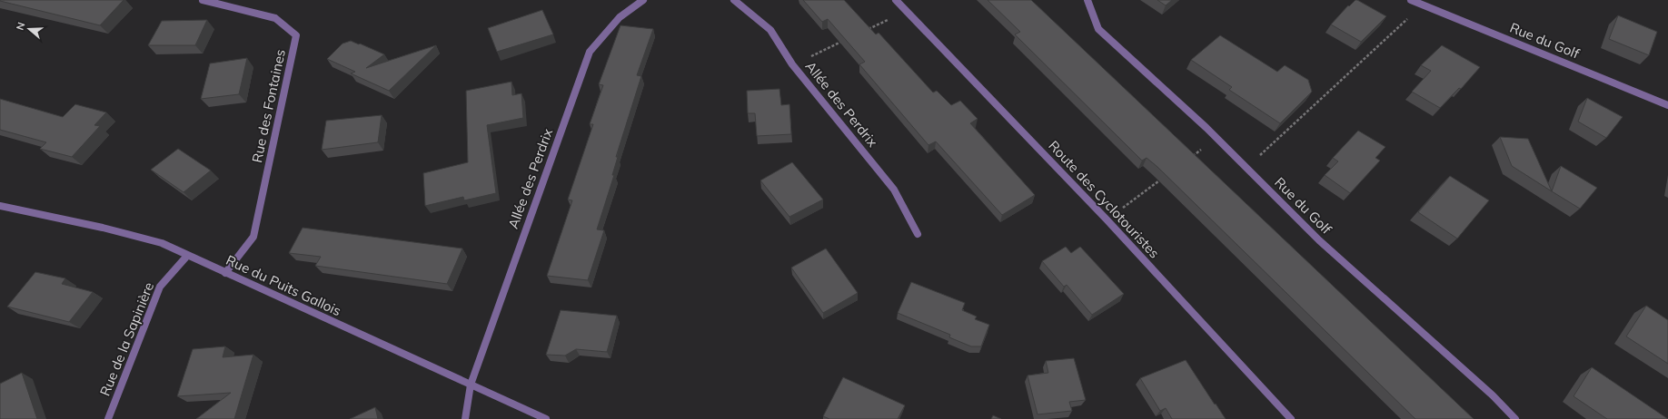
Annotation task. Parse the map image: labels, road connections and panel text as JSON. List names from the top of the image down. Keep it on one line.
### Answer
{"streets":{"street":["Rue du Golf","Allée des Perdrix","Rue des Fontaines","Route des Cyclotouristes","Rue du Puits Gallois","Rue de la Sapinière"]},"crossings":[["Allée des Perdrix","Rue du Puits Gallois"],["Rue des Fontaines","Rue du Puits Gallois"],["Rue du Puits Gallois","Rue de la Sapinière"]],"north":"left"}
